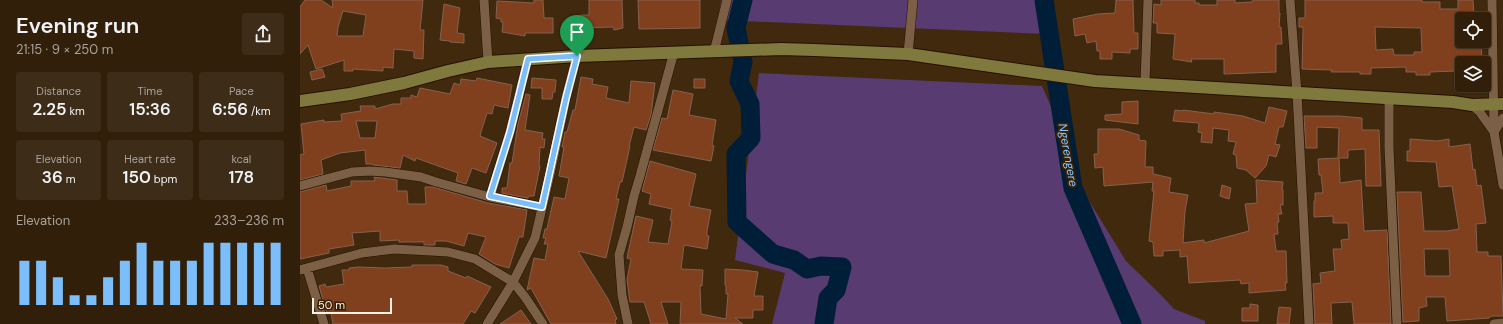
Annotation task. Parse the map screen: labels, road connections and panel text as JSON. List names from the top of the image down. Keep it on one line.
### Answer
{"water":["Ngerengere"],"scale_bar":"50 m","page":{"heading":["Evening run","21:15 · 9 × 250 m"],"stats":[["Distance","2.25 km"],["Time","15:36"],["Pace","6:56 /km"],["Elevation","36 m"],["Heart rate","150 bpm"],["kcal","178"]],"chart":["Elevation","233–236 m"],"scale":"50 m"}}
